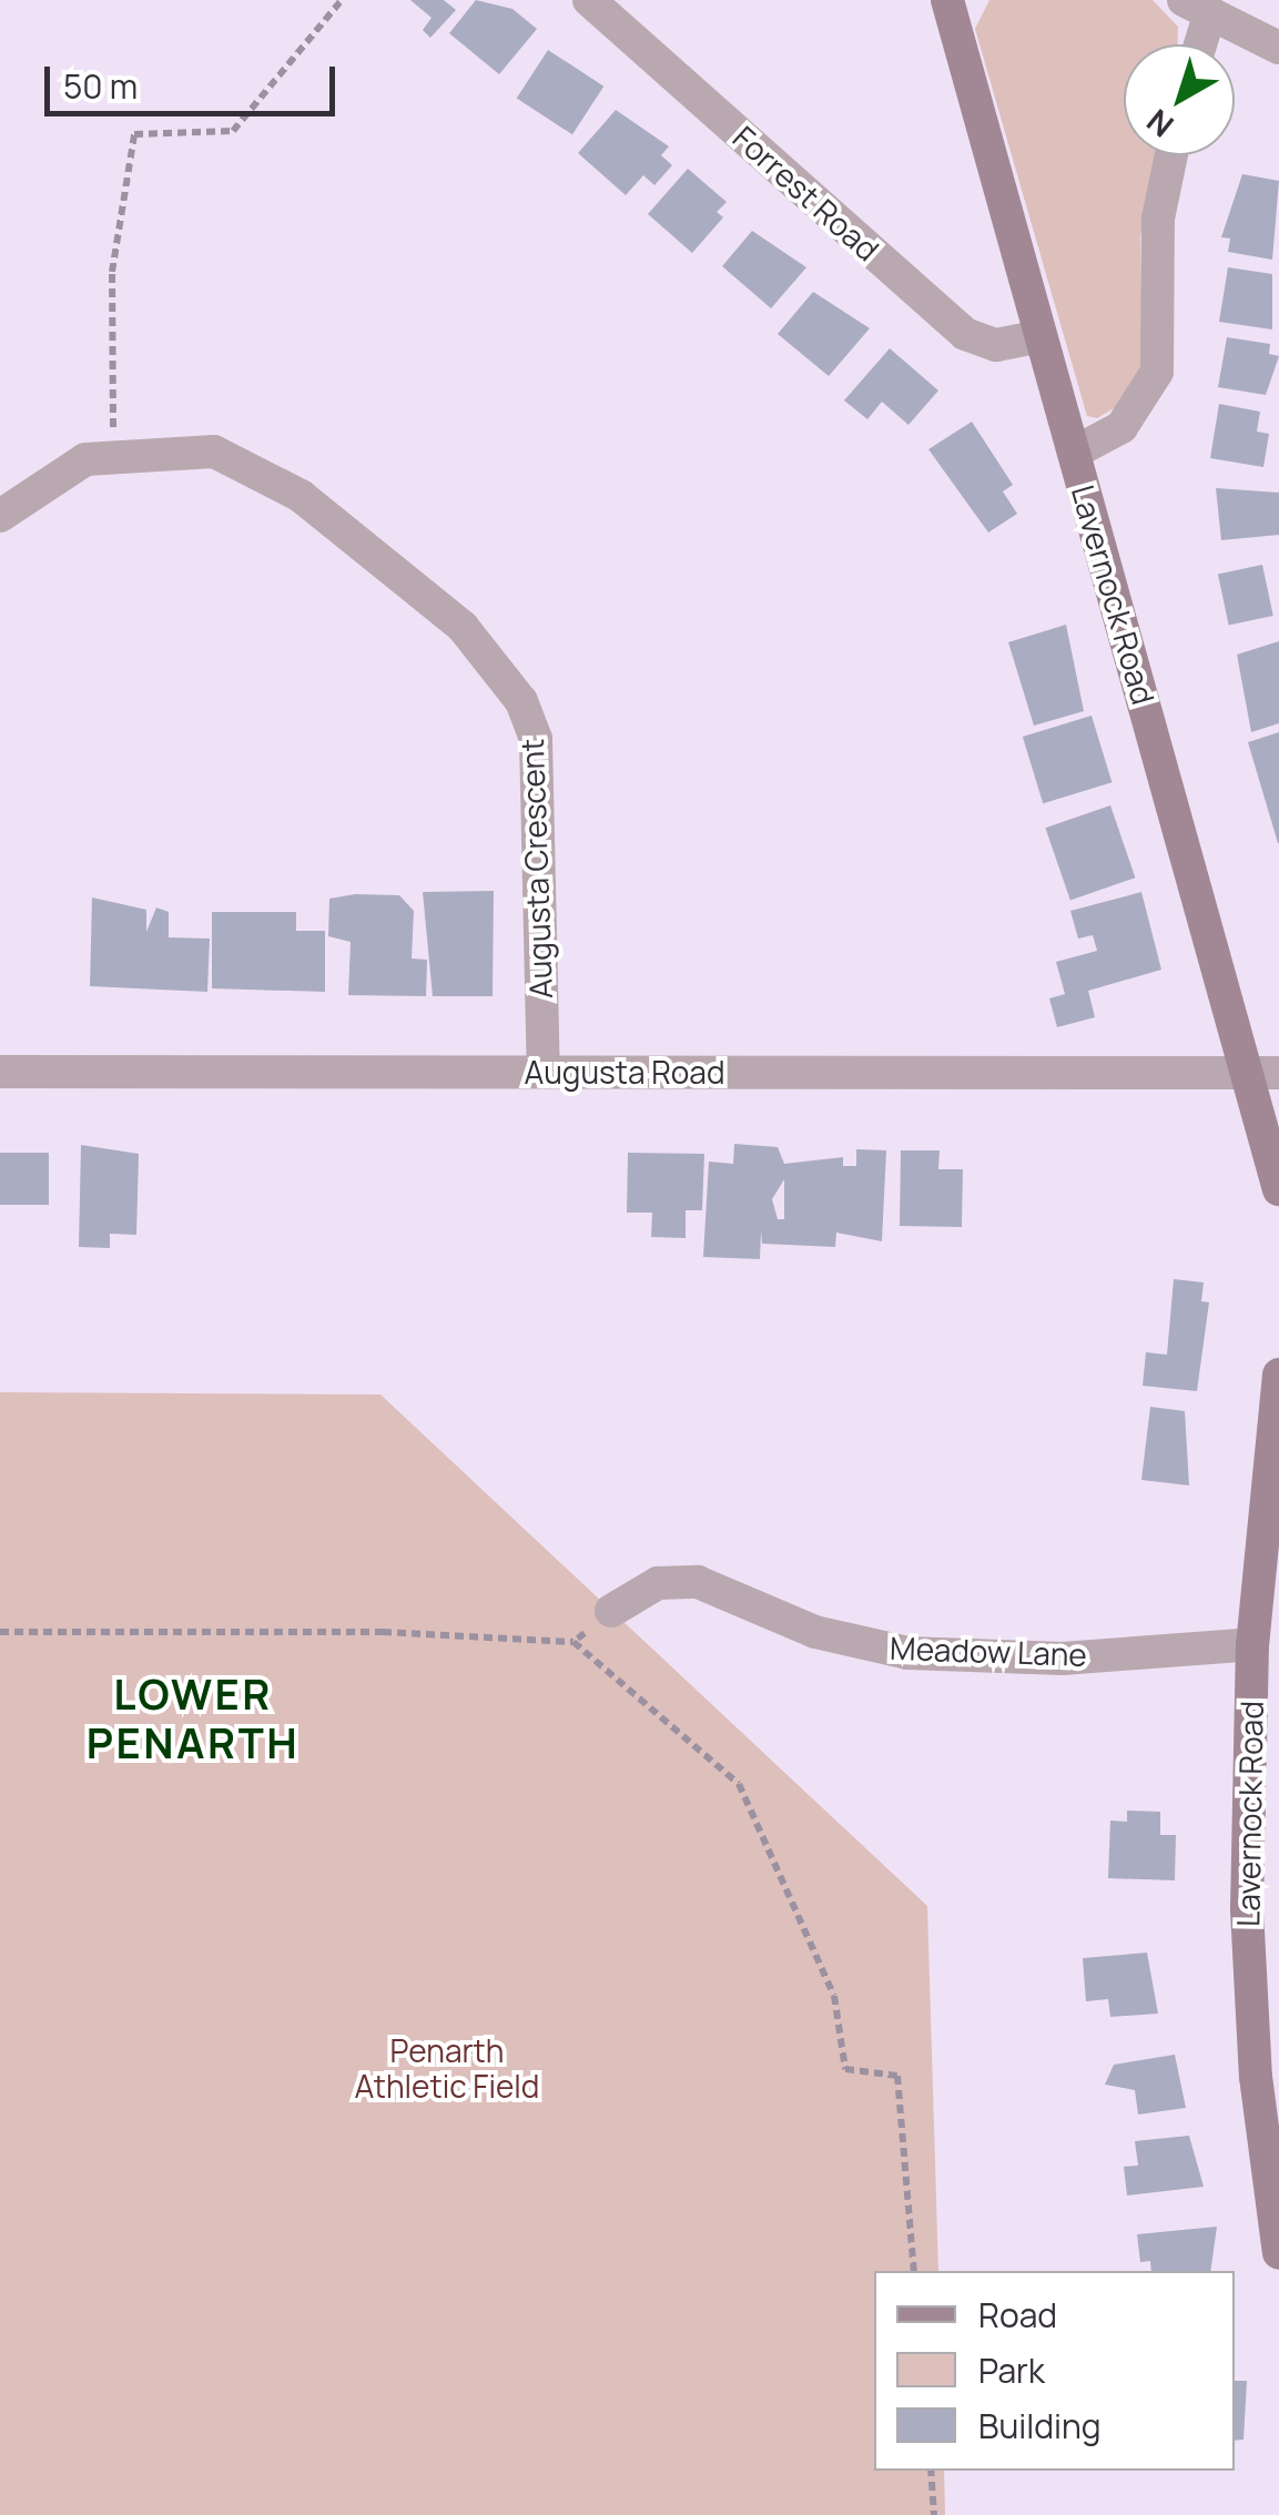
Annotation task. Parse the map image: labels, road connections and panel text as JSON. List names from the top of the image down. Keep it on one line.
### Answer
{"streets":{"main road":["Lavernock Road"],"street":["Forrest Road","Augusta Crescent","Augusta Road","Meadow Lane"]},"crossings":[["Forrest Road","Lavernock Road"],["Lavernock Road","Augusta Road"],["Lavernock Road","Meadow Lane"],["Augusta Crescent","Augusta Road"]],"districts":["LOWER PENARTH"],"parks":["Penarth Athletic Field"],"legend":["Road","Park","Building"],"scale_bar":"50 m","north":"bottom left"}
